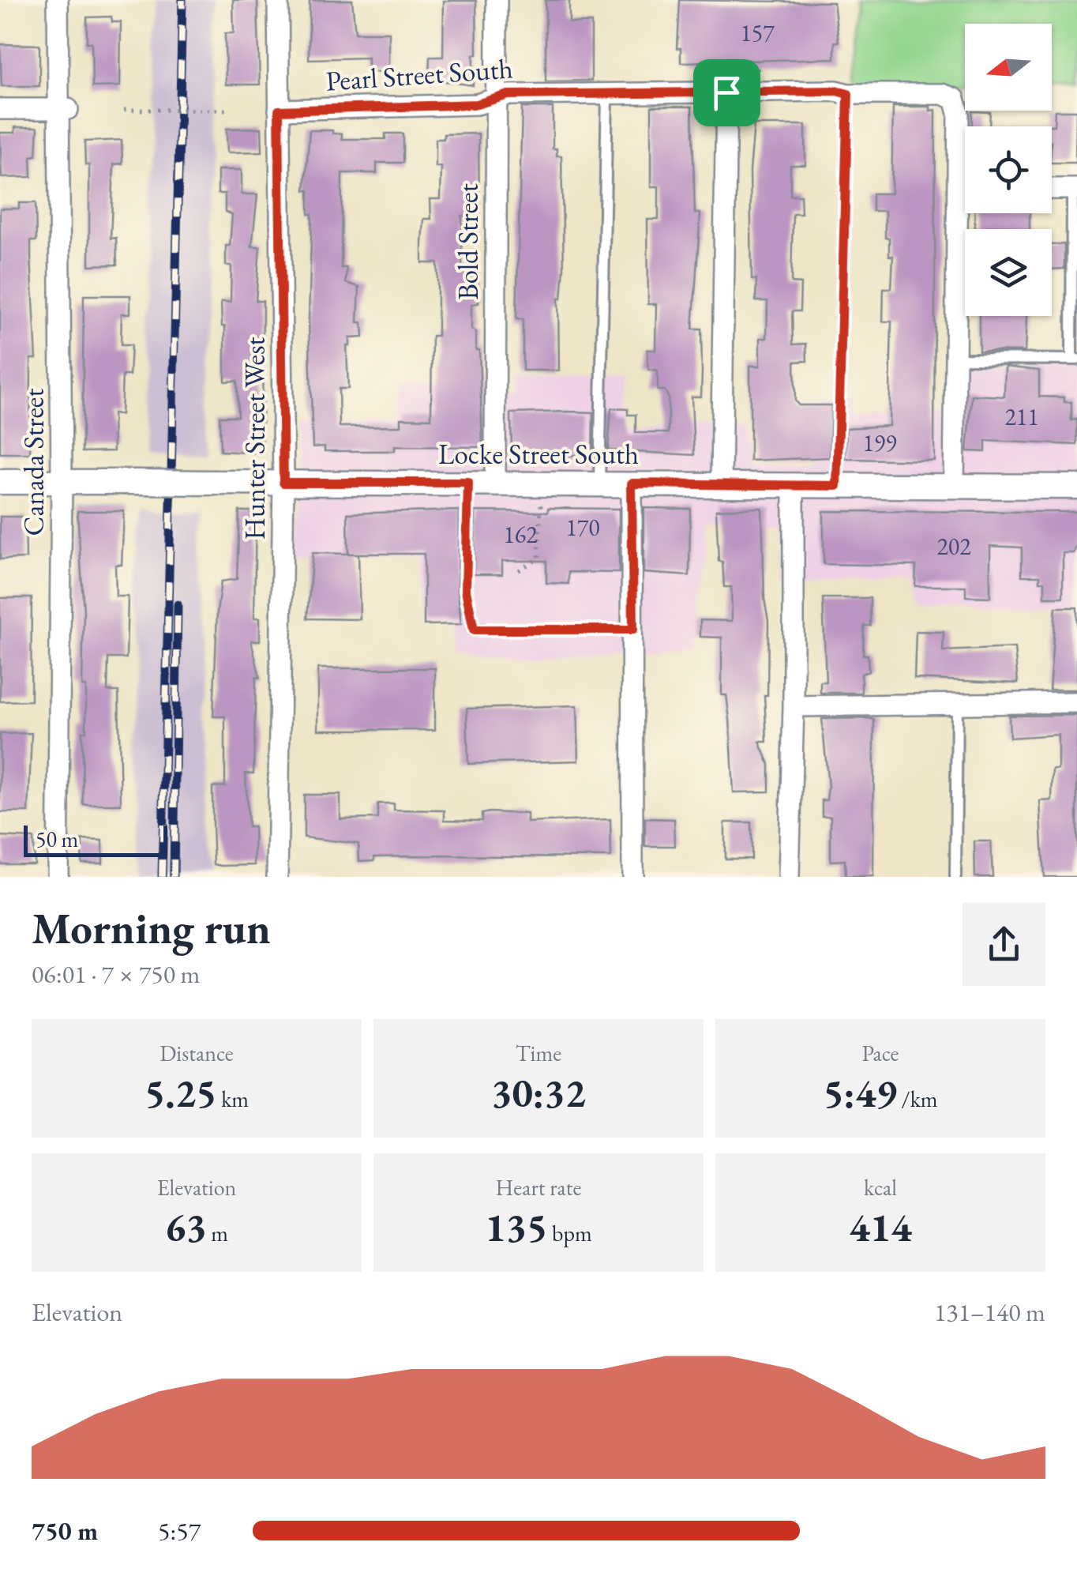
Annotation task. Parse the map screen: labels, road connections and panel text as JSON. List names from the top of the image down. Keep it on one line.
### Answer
{"streets":{"street":["Pearl Street South","Bold Street","Hunter Street West","Locke Street South","Canada Street"]},"crossings":[["Pearl Street South","Bold Street"],["Pearl Street South","Hunter Street West"],["Bold Street","Locke Street South"],["Hunter Street West","Locke Street South"],["Locke Street South","Canada Street"]],"house_numbers":["157","211","199","170","162","202"],"scale_bar":"50 m","north":"left","page":{"scale":"50 m","heading":["Morning run","06:01 · 7 × 750 m"],"stats":[["Distance","5.25 km"],["Time","30:32"],["Pace","5:49 /km"],["Elevation","63 m"],["Heart rate","135 bpm"],["kcal","414"]],"chart":["Elevation","131–140 m"],"list":[{"name":"750 m","note":"5:57"}]}}
